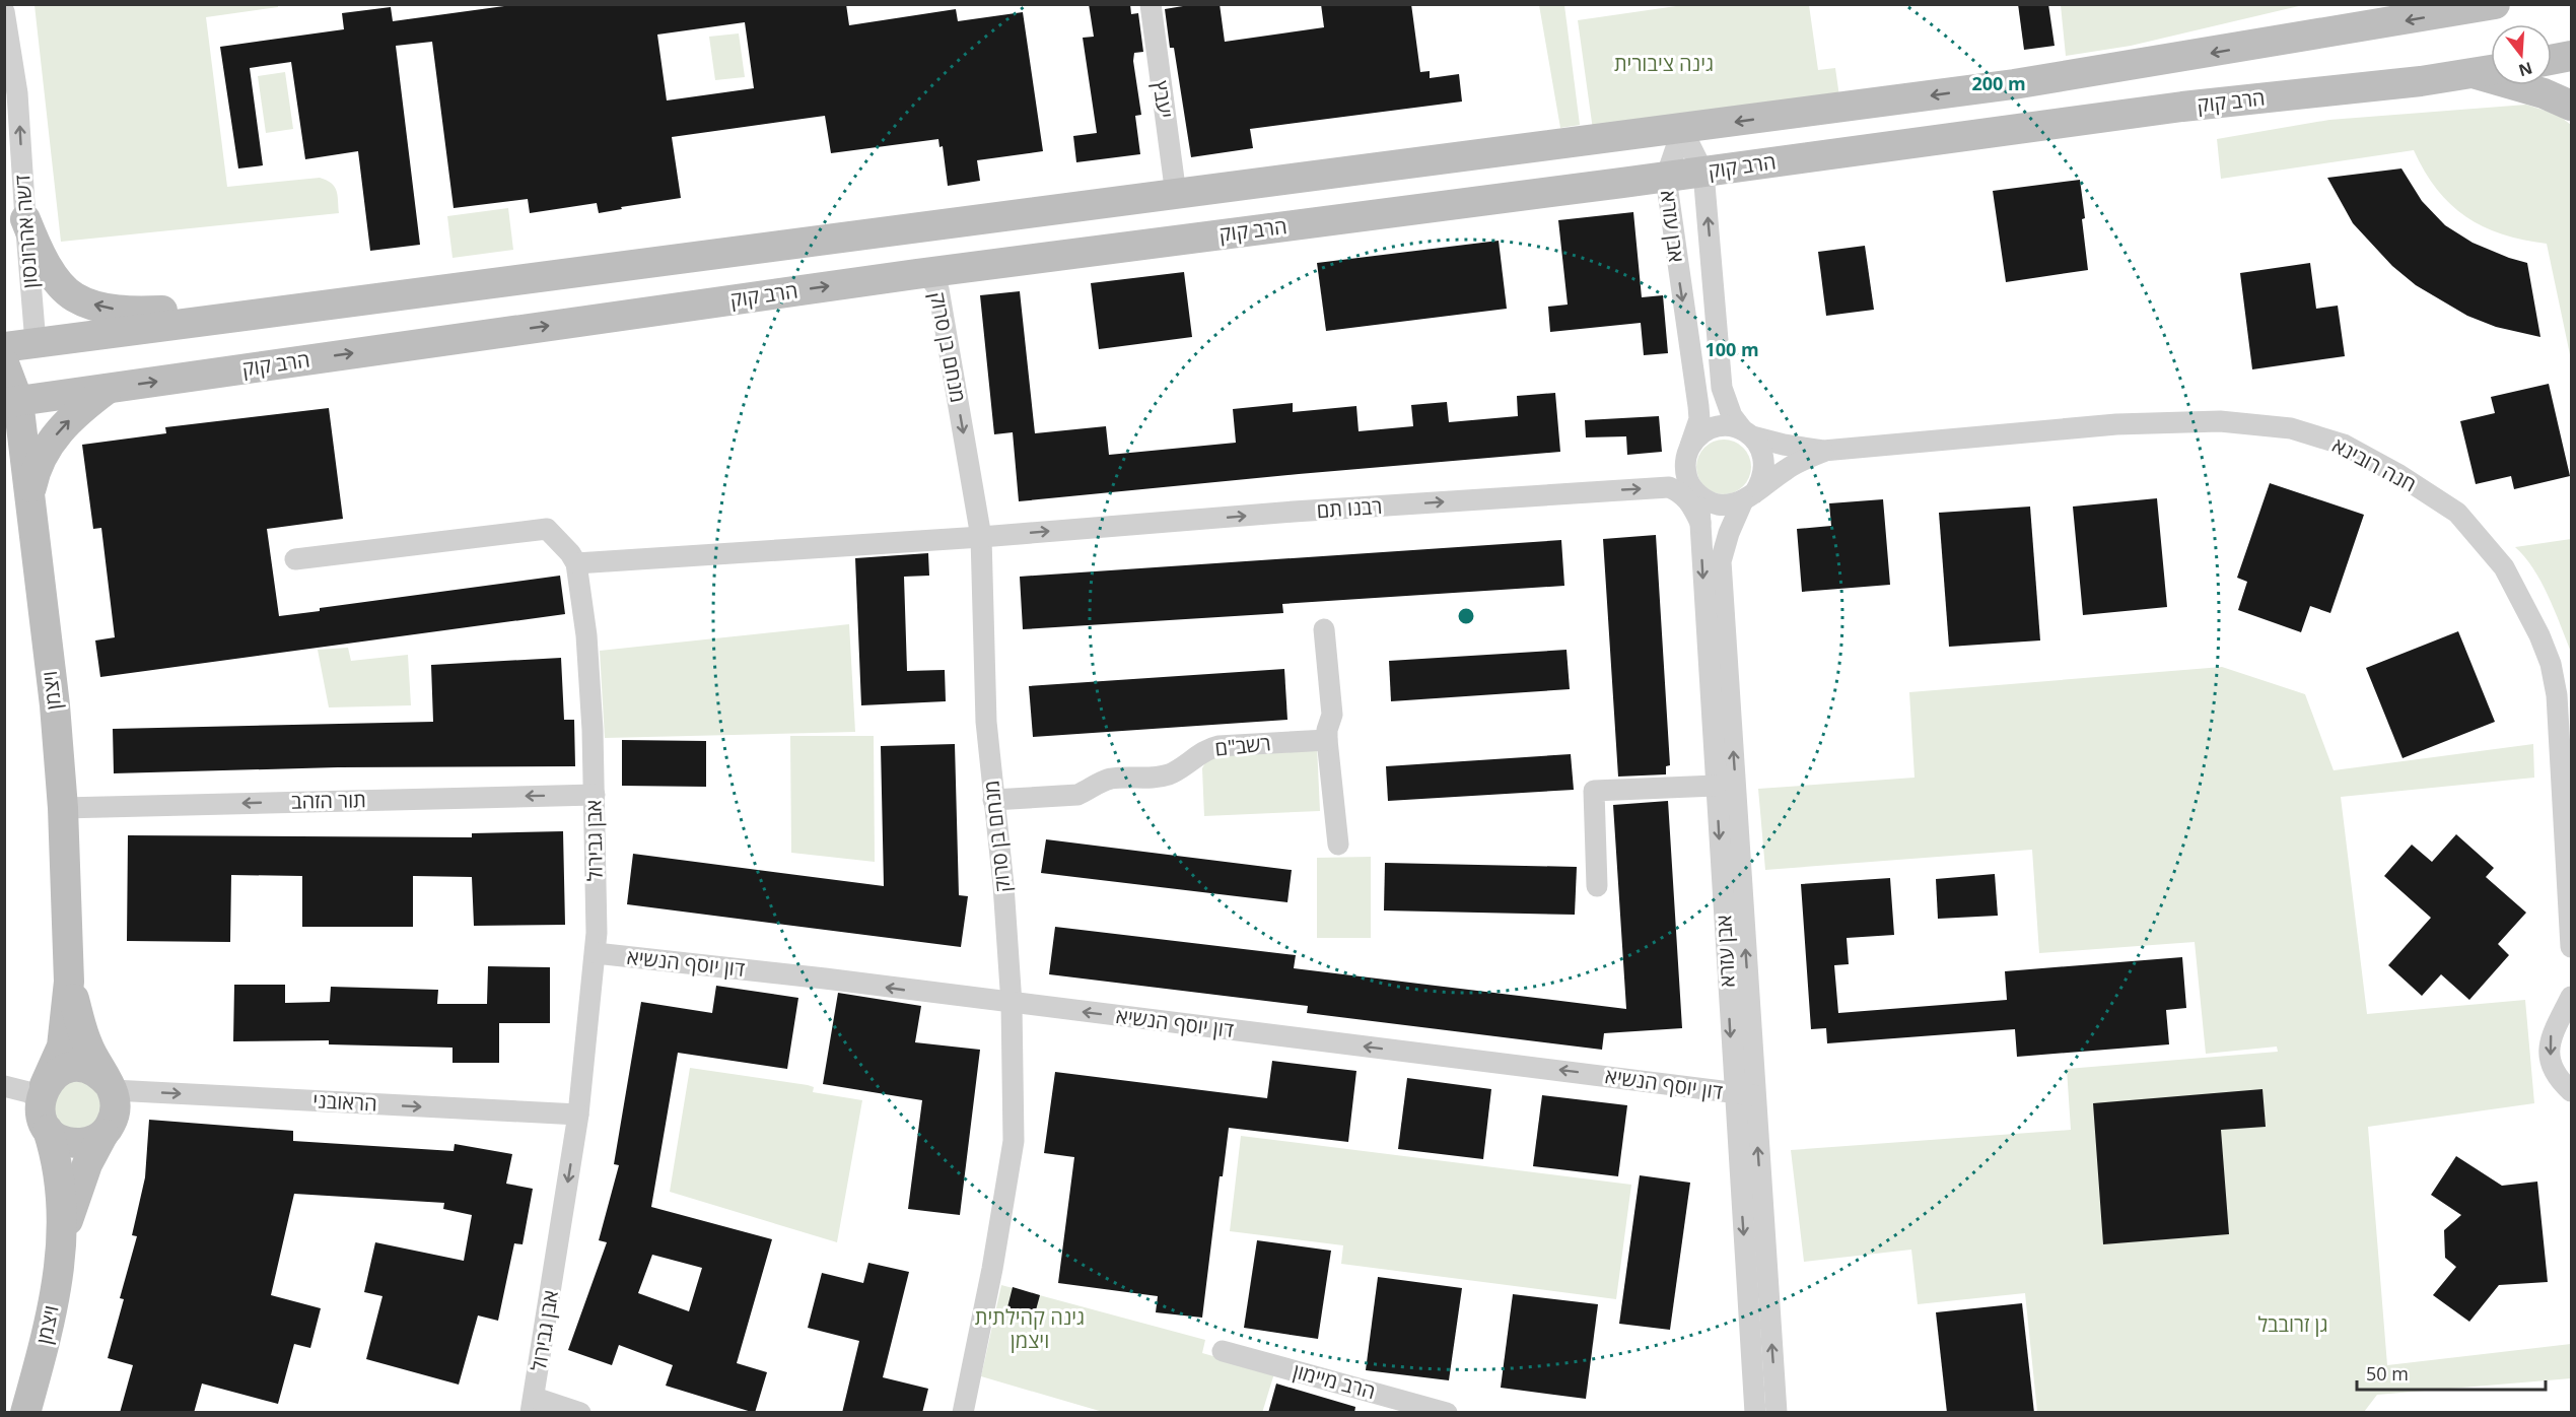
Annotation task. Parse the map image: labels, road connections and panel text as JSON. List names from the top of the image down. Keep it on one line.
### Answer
{"streets":{"main road":["הרב קוק","ויצמן"],"street":["יעבץ","אבן עזרא","דשה אהרונסון","מנחם בן סרוק","חנה רובינא","רבנו תם","רשב\"ם","תור הזהב","אבן גבירול","דון יוסף הנשיא","הראובני","הרב מיימון"]},"crossings":[["הרב קוק","אבן עזרא"],["הרב קוק","מנחם בן סרוק"],["הרב קוק","ויצמן"],["אבן עזרא","חנה רובינא"],["אבן עזרא","רבנו תם"],["אבן עזרא","דון יוסף הנשיא"],["דשה אהרונסון","ויצמן"],["מנחם בן סרוק","רבנו תם"],["מנחם בן סרוק","רשב\"ם"],["מנחם בן סרוק","דון יוסף הנשיא"],["רבנו תם","אבן גבירול"],["ויצמן","תור הזהב"],["ויצמן","הראובני"],["תור הזהב","אבן גבירול"],["אבן גבירול","דון יוסף הנשיא"],["אבן גבירול","הראובני"]],"one_way":["דשה אהרונסון","רבנו תם","תור הזהב","דון יוסף הנשיא","הראובני"],"parks":["גינה ציבורית","גינה קהילתית ויצמן","גן זרובבל"],"scale_bar":"50 m","north":"bottom","rings":["200 m","100 m"]}
